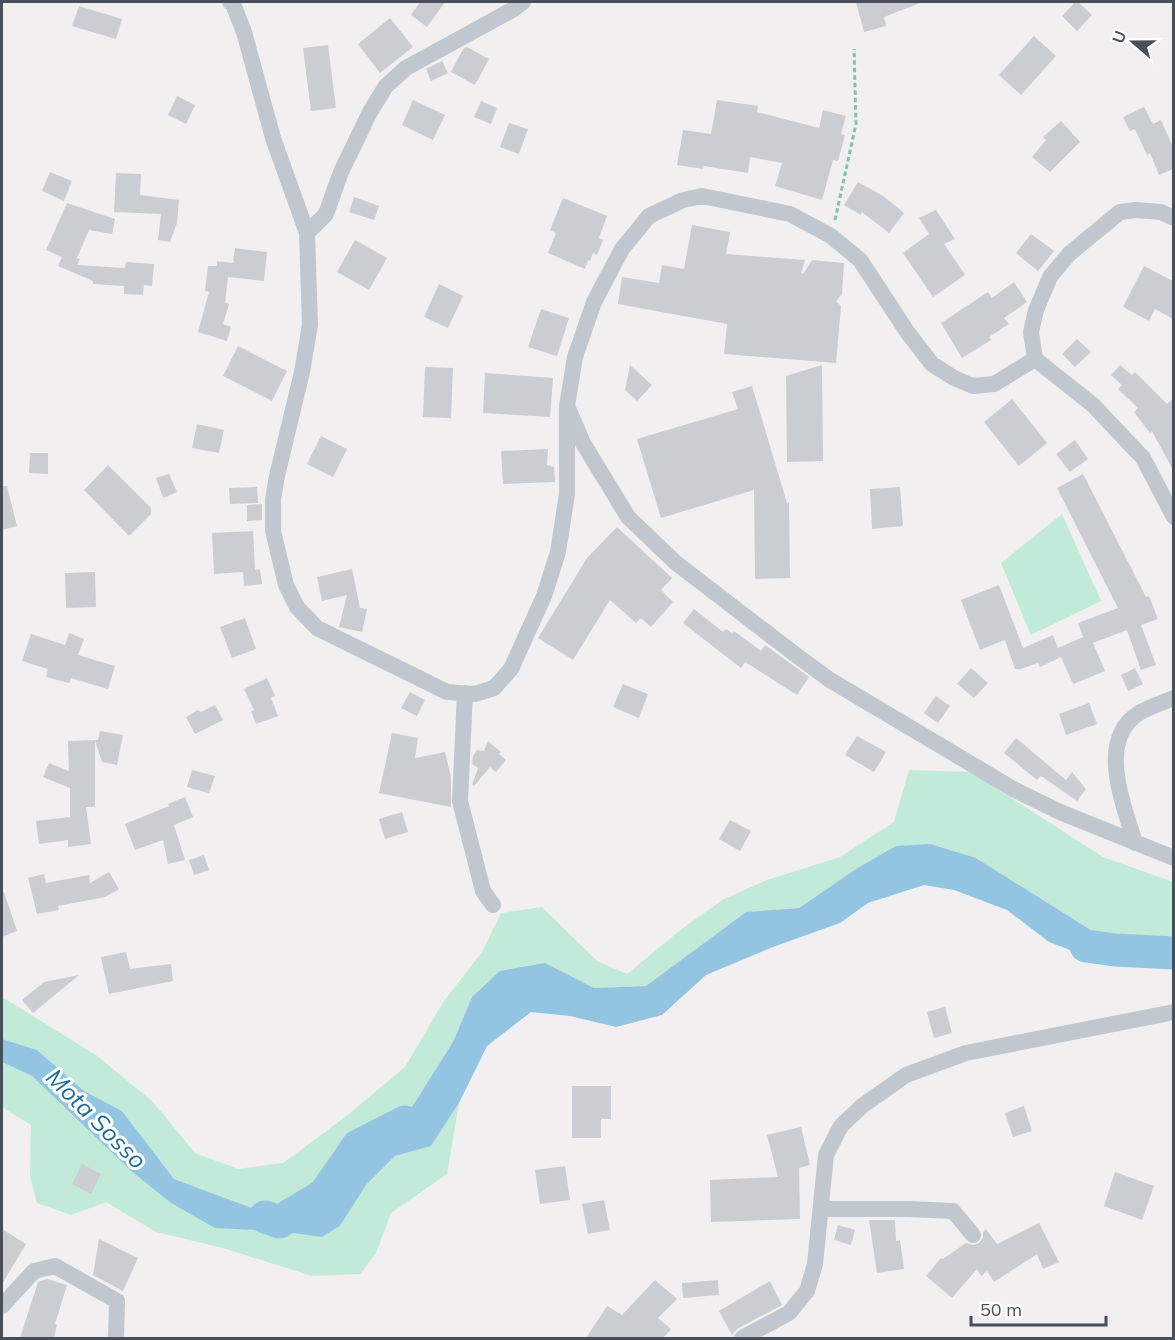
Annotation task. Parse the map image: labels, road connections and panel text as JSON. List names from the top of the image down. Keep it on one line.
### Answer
{"water":["Mota Sosso"],"scale_bar":"50 m","north":"left"}
